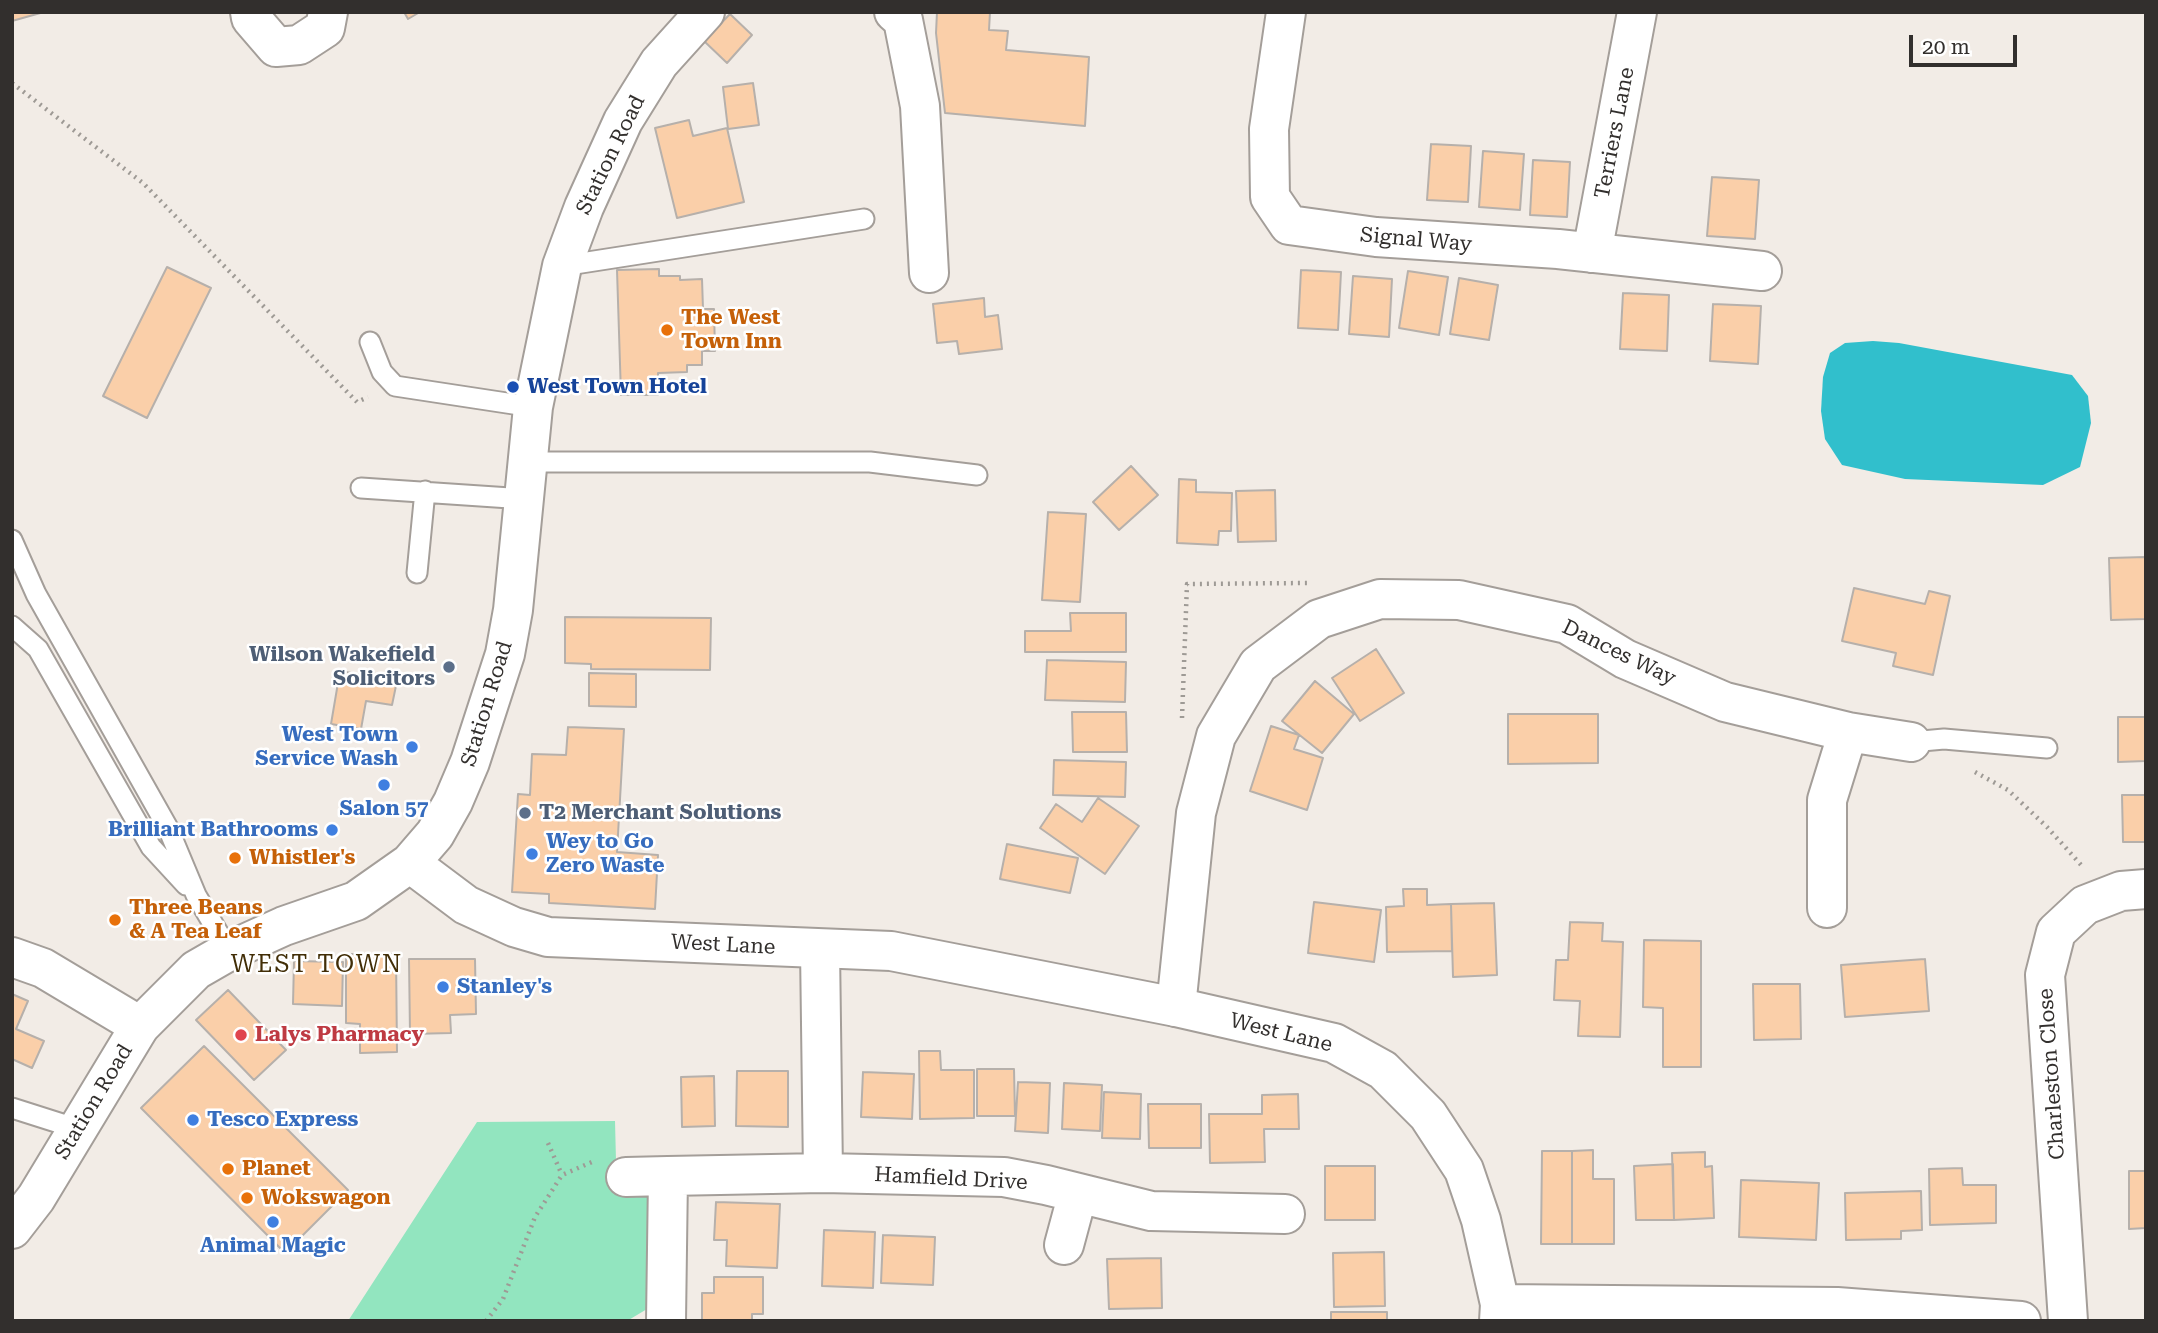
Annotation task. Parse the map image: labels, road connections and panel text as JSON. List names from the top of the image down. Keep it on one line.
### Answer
{"streets":{"street":["Terriers Lane","Station Road","Signal Way","Dances Way","West Lane","Charleston Close","Hamfield Drive"]},"crossings":[["Terriers Lane","Signal Way"],["Station Road","West Lane"],["Dances Way","West Lane"]],"districts":["WEST TOWN"],"places":["The West Town Inn","West Town Hotel","Wilson Wakefield Solicitors","West Town Service Wash","Salon 57","T2 Merchant Solutions","Brilliant Bathrooms","Wey to Go Zero Waste","Whistler's","Three Beans & A Tea Leaf","Stanley's","Lalys Pharmacy","Tesco Express","Planet","Wokswagon","Animal Magic"],"scale_bar":"20 m"}
